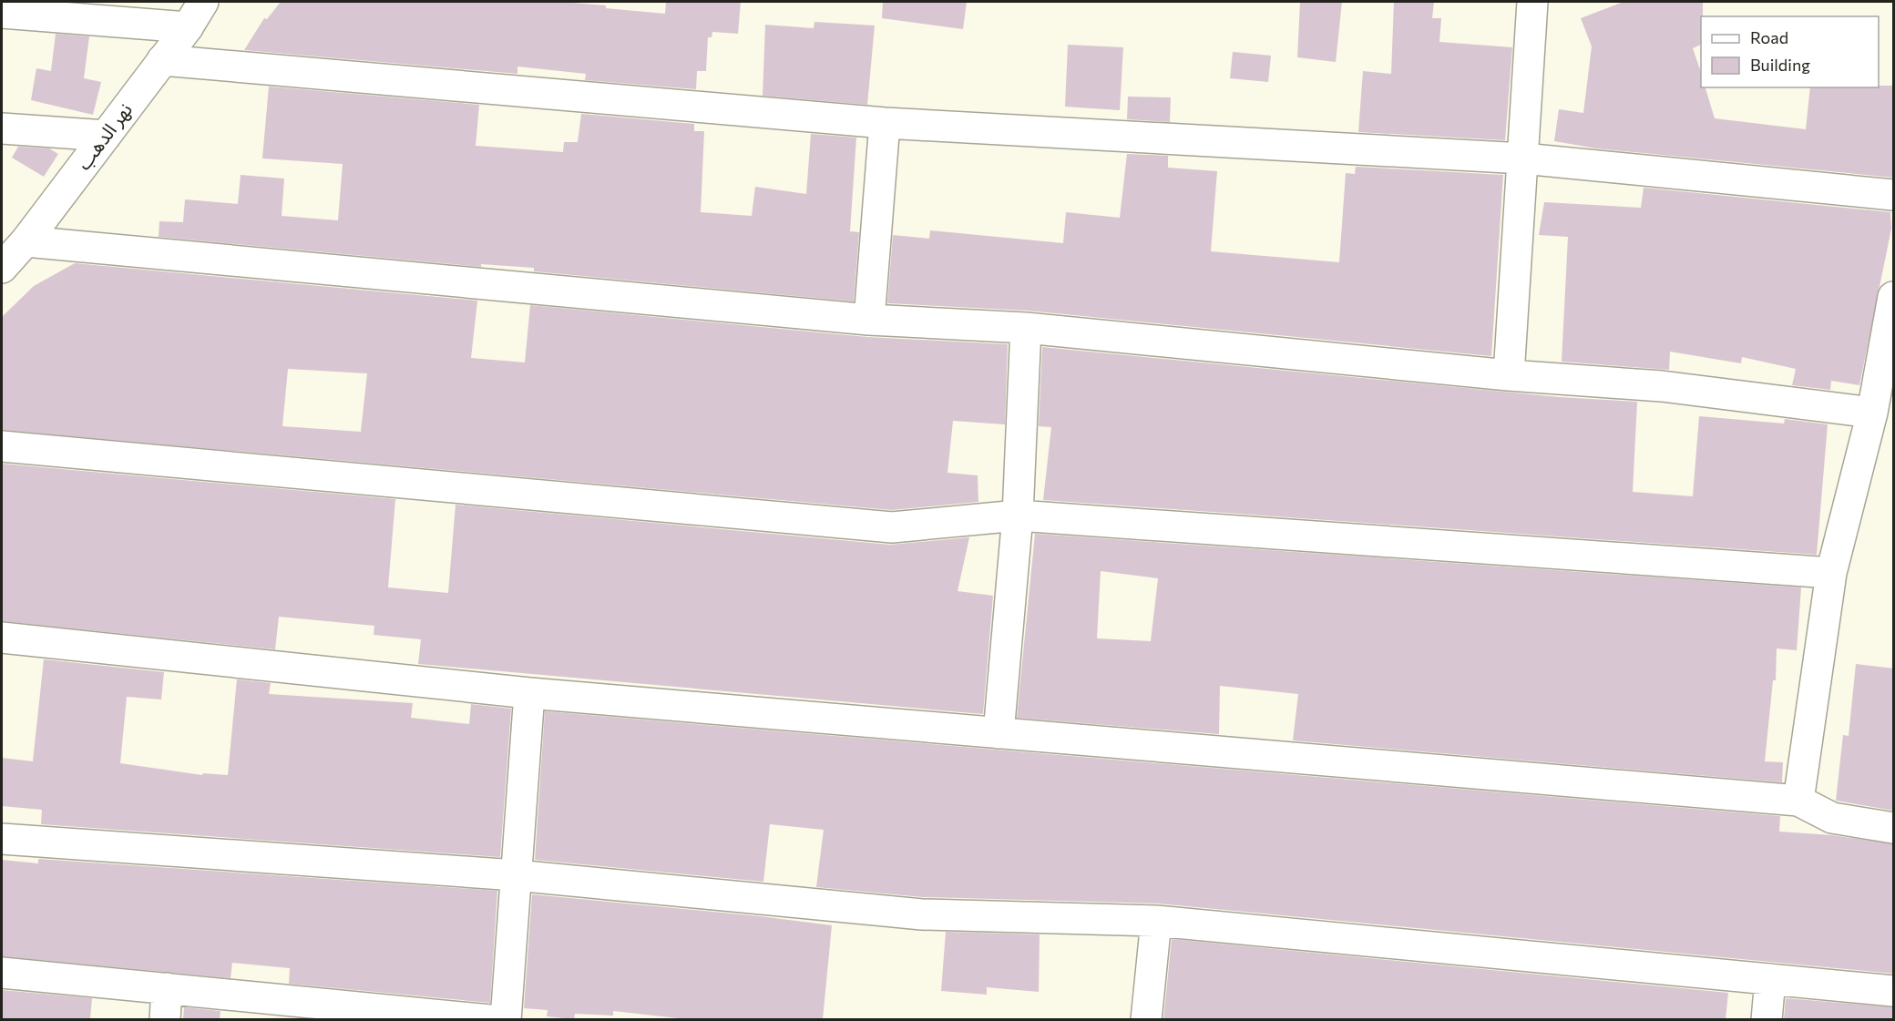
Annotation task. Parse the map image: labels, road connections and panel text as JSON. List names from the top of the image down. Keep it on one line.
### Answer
{"streets":{"street":["نهر الدهب"]},"legend":["Road","Building"]}
